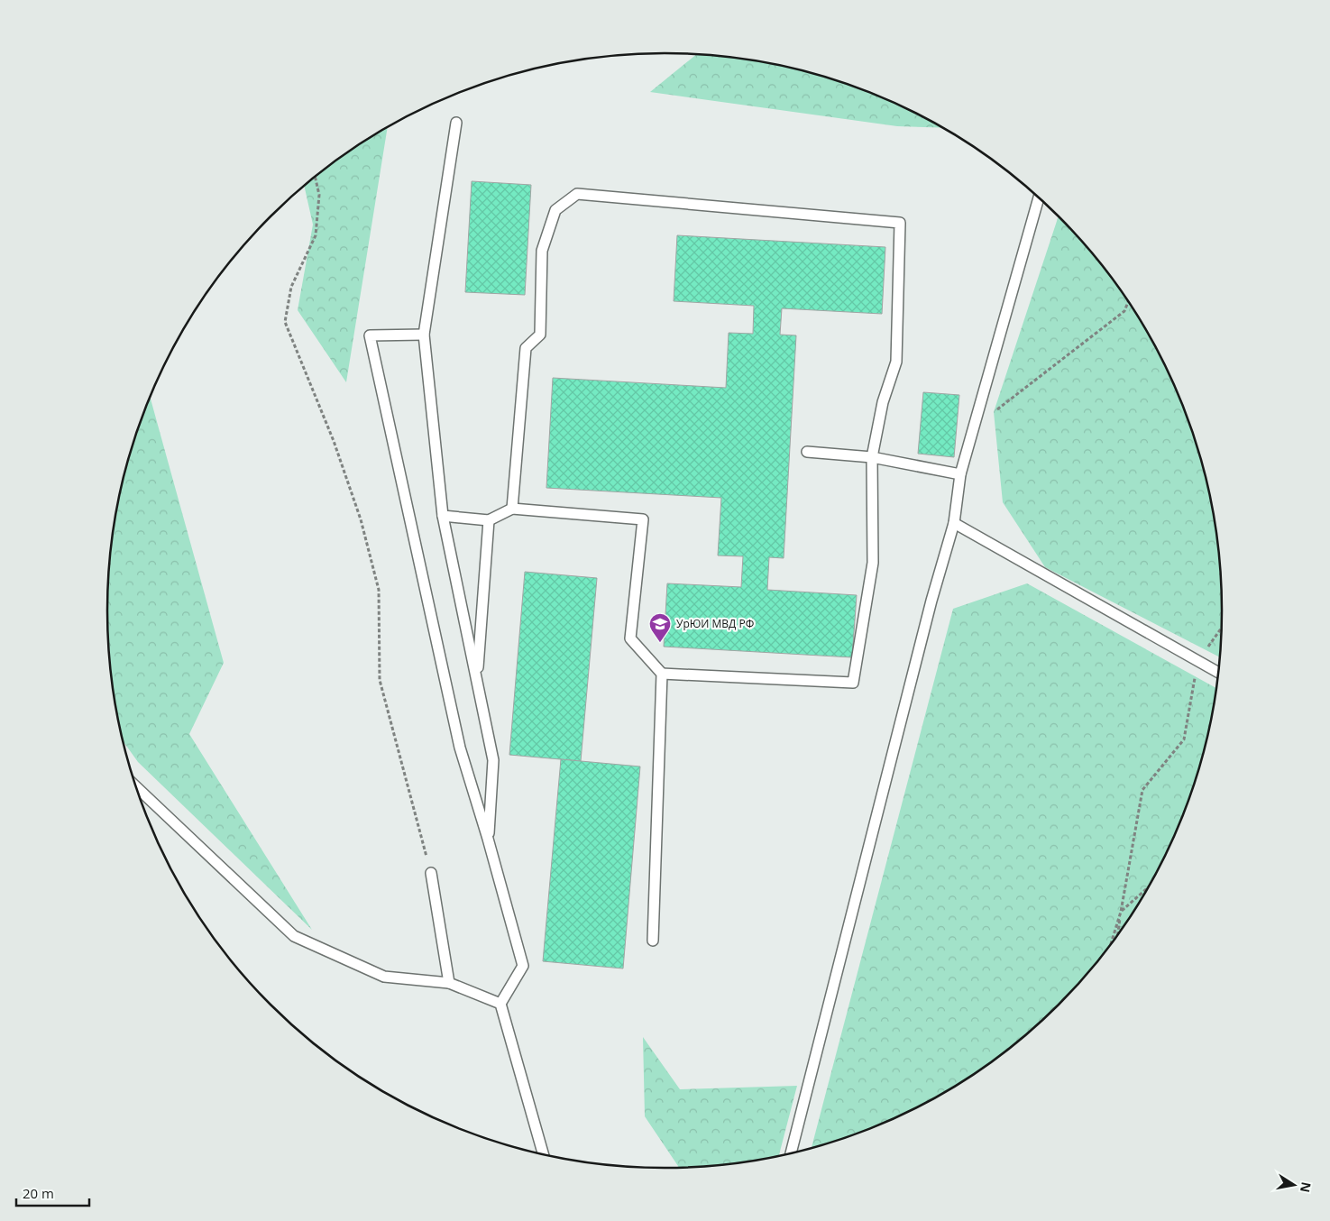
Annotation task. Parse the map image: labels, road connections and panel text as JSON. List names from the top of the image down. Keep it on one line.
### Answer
{"places":{"school or university":["УрЮИ МВД РФ"]},"scale_bar":"20 m","north":"right"}
